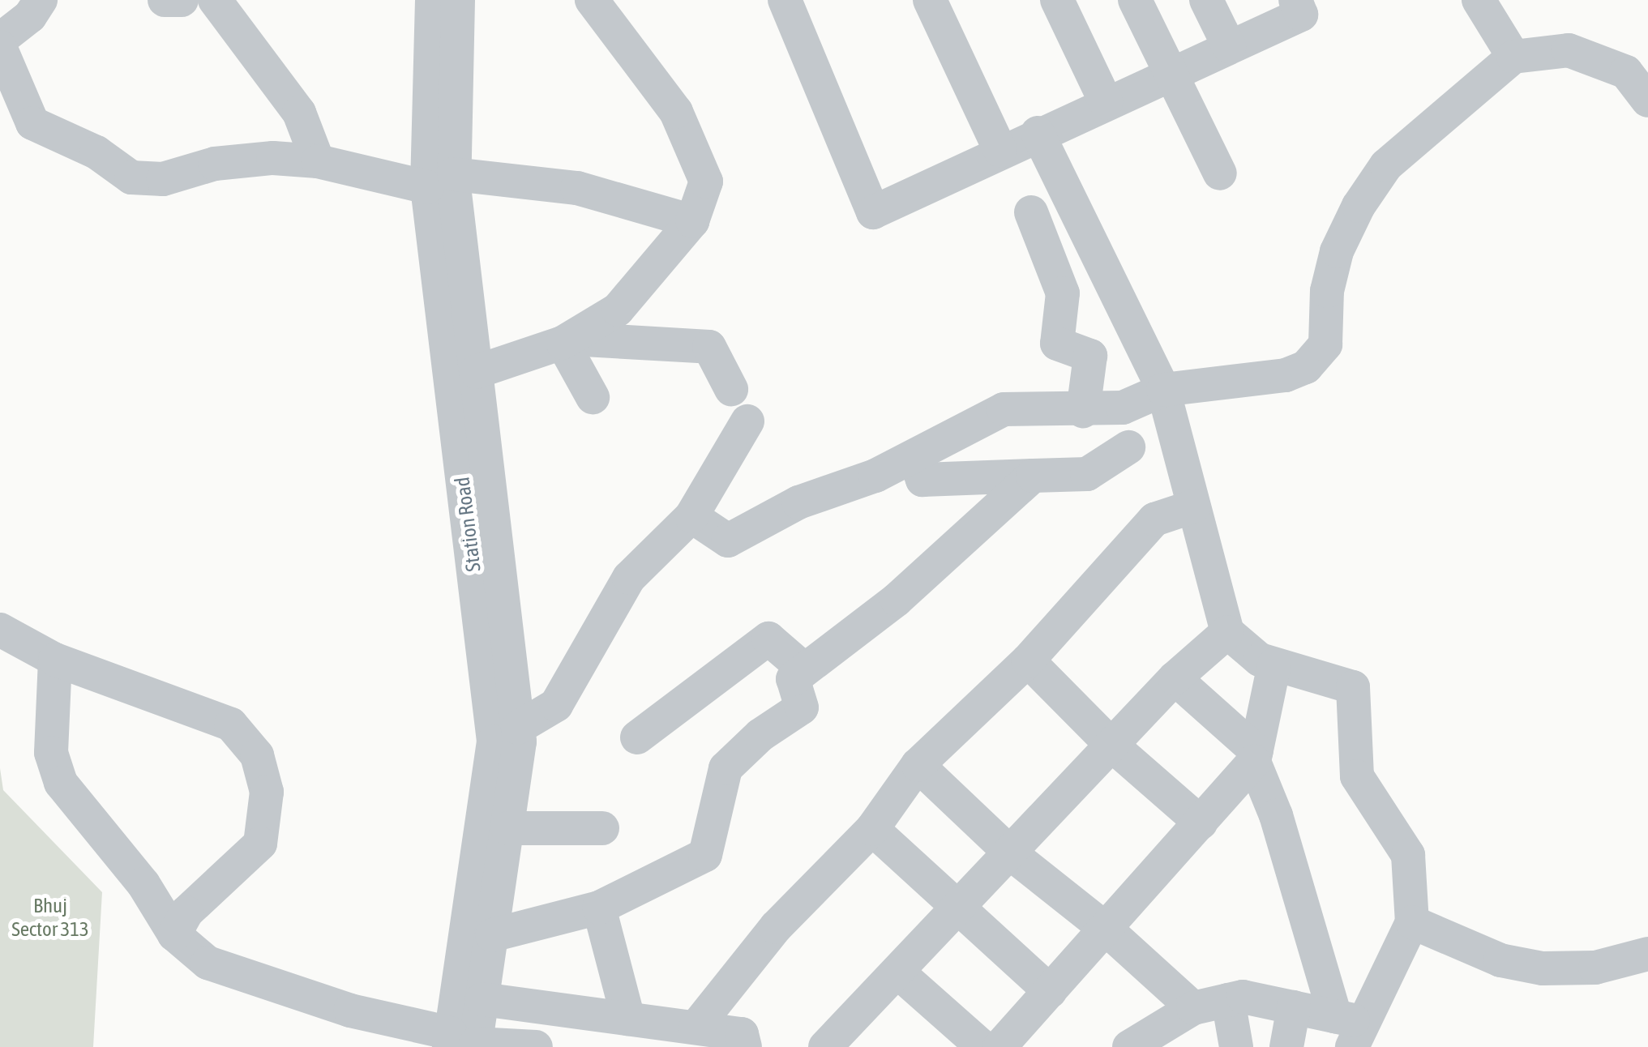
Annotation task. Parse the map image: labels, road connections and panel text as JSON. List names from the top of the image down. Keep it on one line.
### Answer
{"streets":{"street":["Station Road"]},"parks":["Bhuj Sector 313"]}
